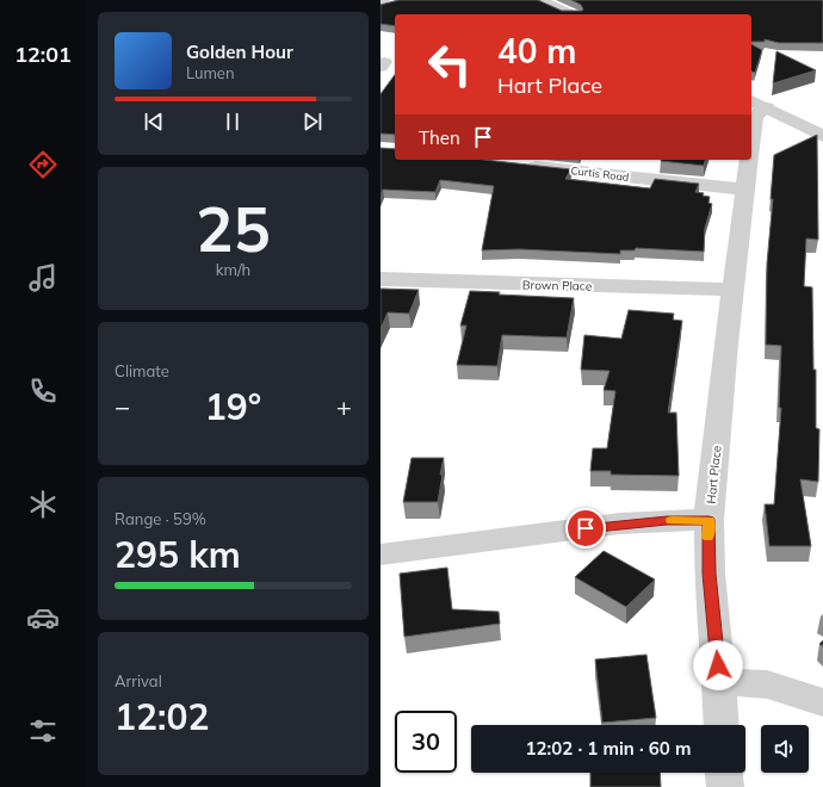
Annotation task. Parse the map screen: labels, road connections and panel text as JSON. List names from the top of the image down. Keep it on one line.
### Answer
{"streets":{"street":["Curtis Road","Brown Place","Hart Place"]},"crossings":[["Curtis Road","Hart Place"],["Brown Place","Hart Place"]],"page":{"tabs":"12:01","turn":["40 m","Hart Place"],"song":["Golden Hour","Lumen"],"then":"Then","tile":[["25","km/h"],"Climate",["Range · 59%","295 km"],["Arrival","12:02"]],"heat":["−","19°","+"],"limit":"30","trip":"12:02 · 1 min · 60 m"}}
